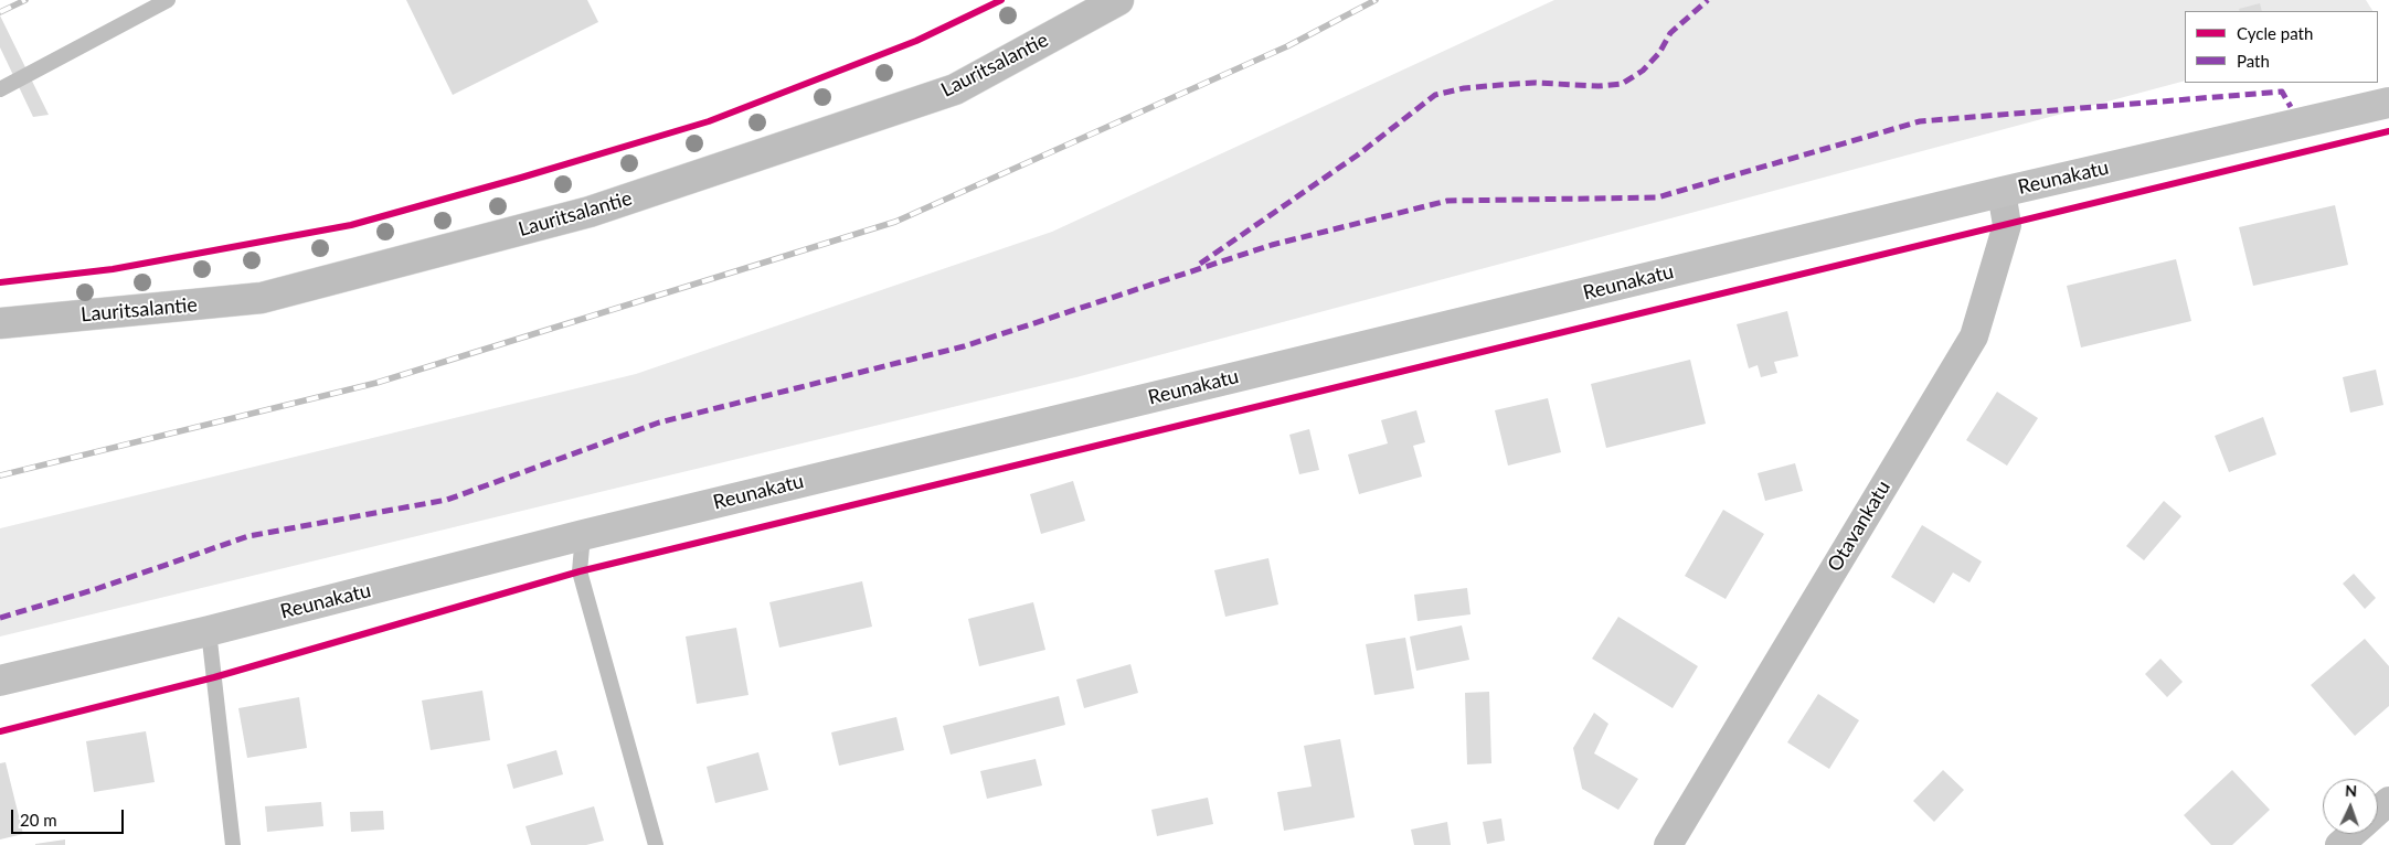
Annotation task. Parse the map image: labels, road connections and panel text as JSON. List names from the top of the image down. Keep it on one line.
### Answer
{"streets":{"main road":["Lauritsalantie","Reunakatu"],"street":["Otavankatu"]},"crossings":[["Reunakatu","Otavankatu"]],"legend":["Cycle path","Path"],"scale_bar":"20 m","north":"top"}
